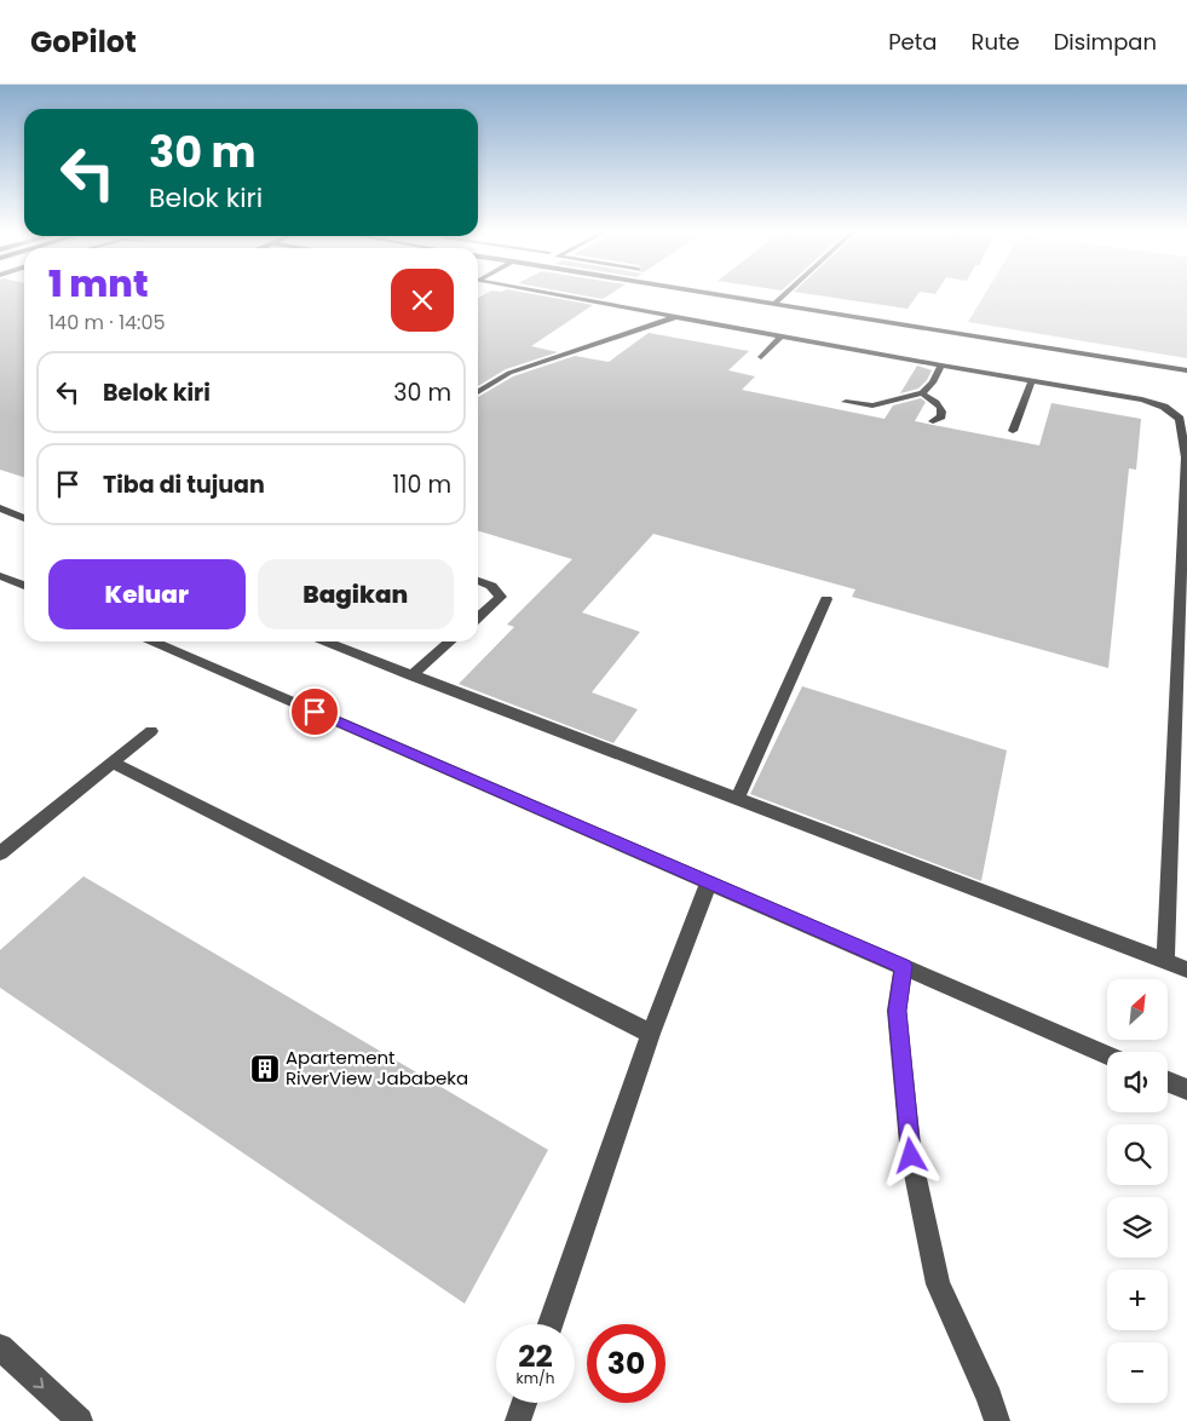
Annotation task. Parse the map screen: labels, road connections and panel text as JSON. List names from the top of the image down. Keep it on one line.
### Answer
{"places":{"building":["Apartement RiverView Jababeka"]},"north":"top right","page":{"header":"GoPilot","nav":["Peta","Rute","Disimpan"],"turn":["30 m","Belok kiri"],"heading":["1 mnt","140 m · 14:05"],"list":[{"name":"Belok kiri","value":"30 m"},{"name":"Tiba di tujuan","value":"110 m"}],"buttons":["Keluar","Bagikan"],"map_buttons":["+","−"],"speed":"22 km/h","limit":"30"}}
